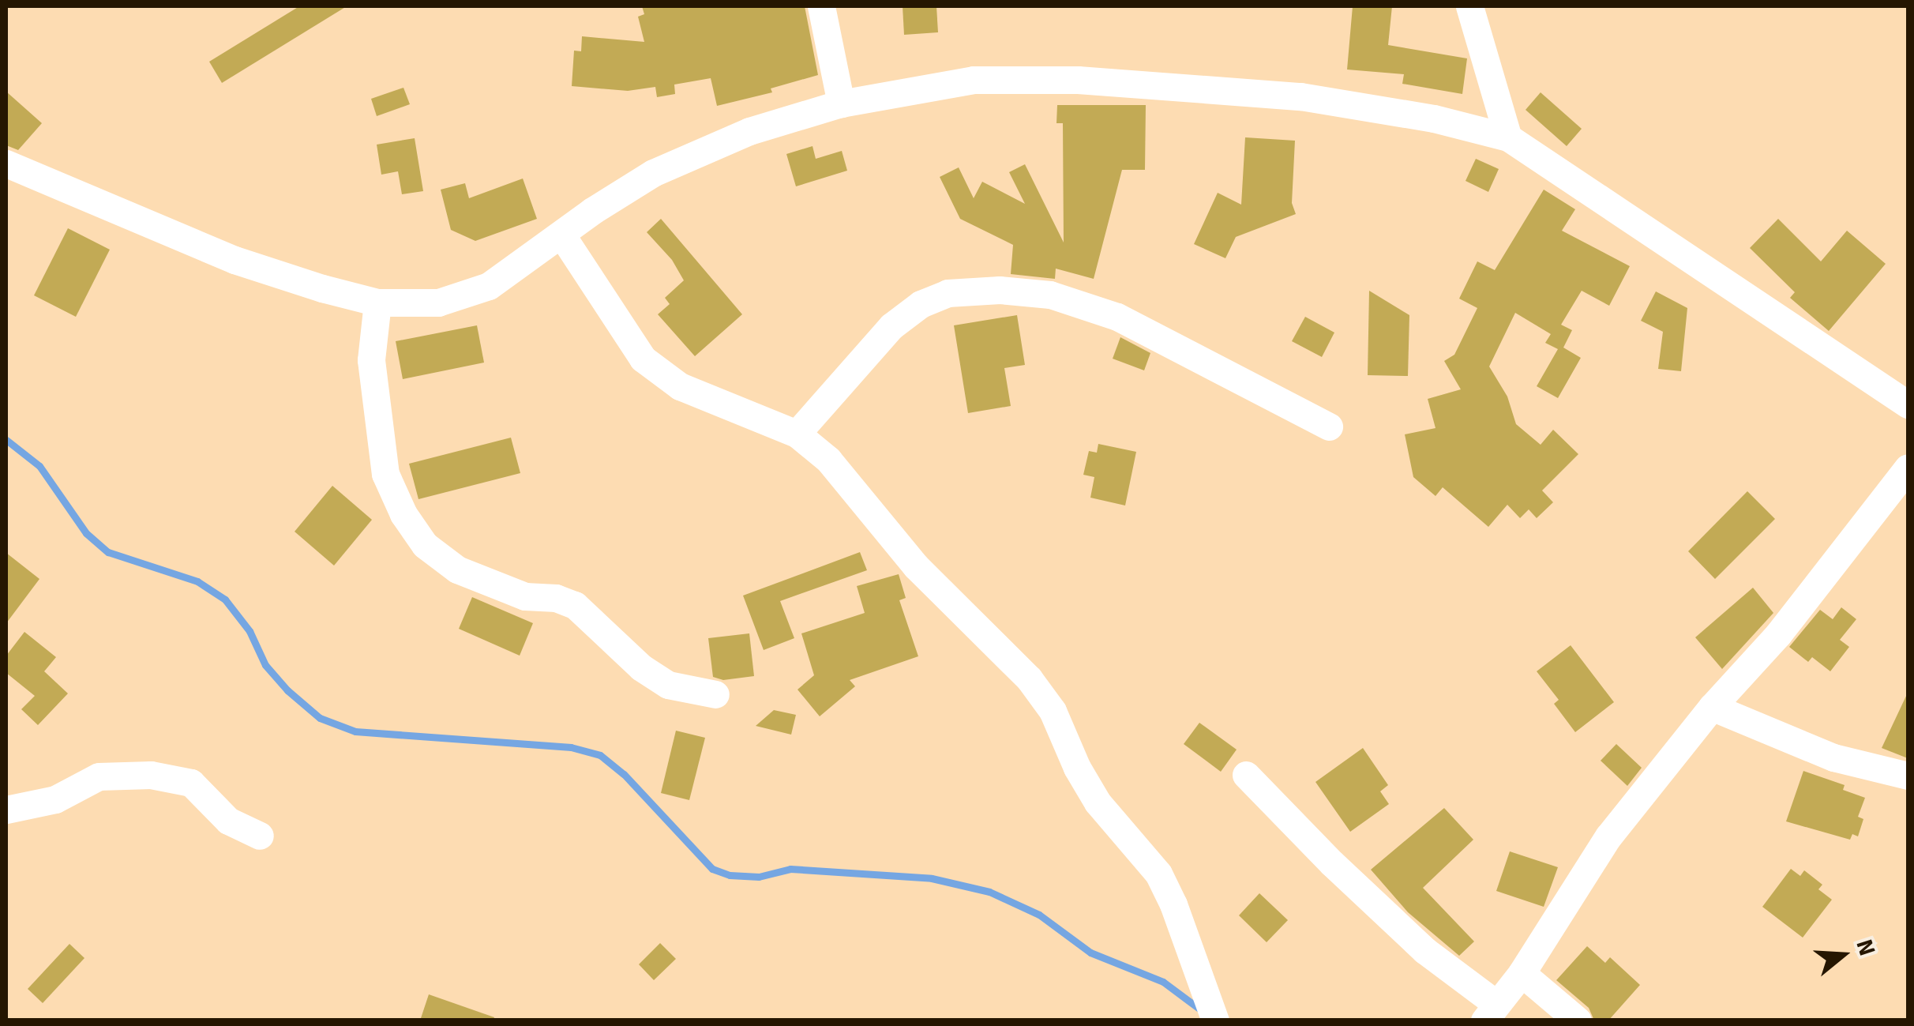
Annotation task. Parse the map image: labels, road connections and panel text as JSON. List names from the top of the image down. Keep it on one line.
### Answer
{"north":"right"}
